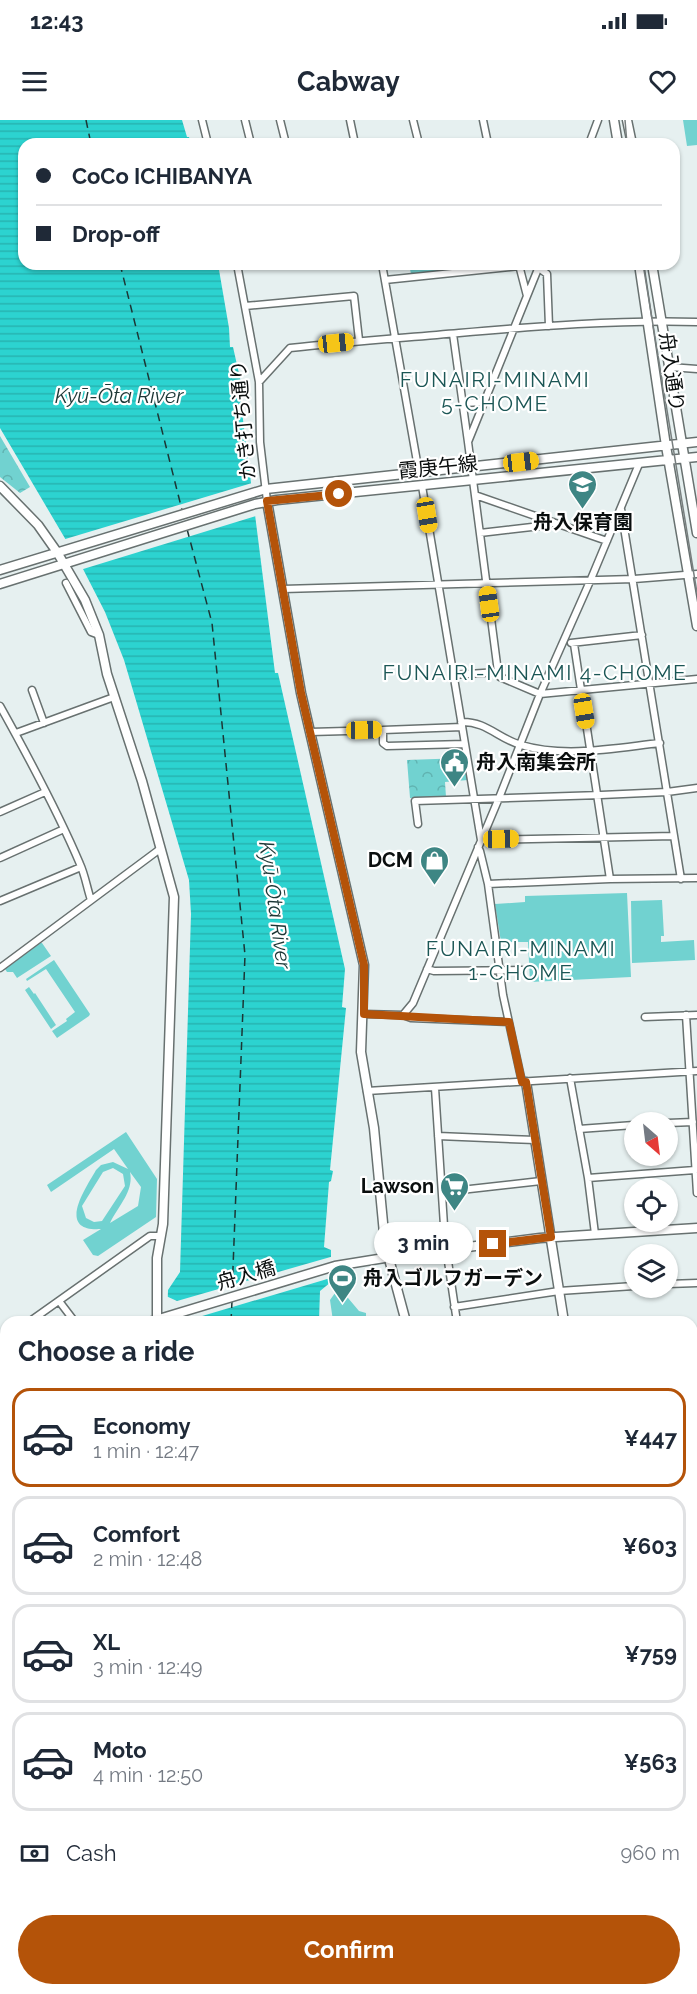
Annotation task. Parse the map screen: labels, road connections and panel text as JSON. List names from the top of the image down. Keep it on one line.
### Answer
{"streets":{"street":["舟入通り","かき打ち通り","霞庚午線","舟入橋"]},"crossings":[["舟入通り","霞庚午線"],["かき打ち通り","霞庚午線"]],"districts":["FUNAIRI-MINAMI 5-CHOME","FUNAIRI-MINAMI 4-CHOME","FUNAIRI-MINAMI 1-CHOME"],"water":["Kyū-Ōta River"],"places":{"school or university":["舟入保育園"],"public building":["舟入南集会所"],"shop":["DCM"],"supermarket":["Lawson"],"sports":["舟入ゴルフガーデン"]},"north":"bottom right","page":{"status":"12:43","header":"Cabway","banner":["CoCo ICHIBANYA","Drop-off"],"bubble":"3 min","heading":"Choose a ride","list":[{"name":"Economy","note":"1 min · 12:47","value":"¥447"},{"name":"Comfort","note":"2 min · 12:48","value":"¥603"},{"name":"XL","note":"3 min · 12:49","value":"¥759"},{"name":"Moto","note":"4 min · 12:50","value":"¥563"}],"pay":["Cash","960 m"],"buttons":"Confirm"}}
